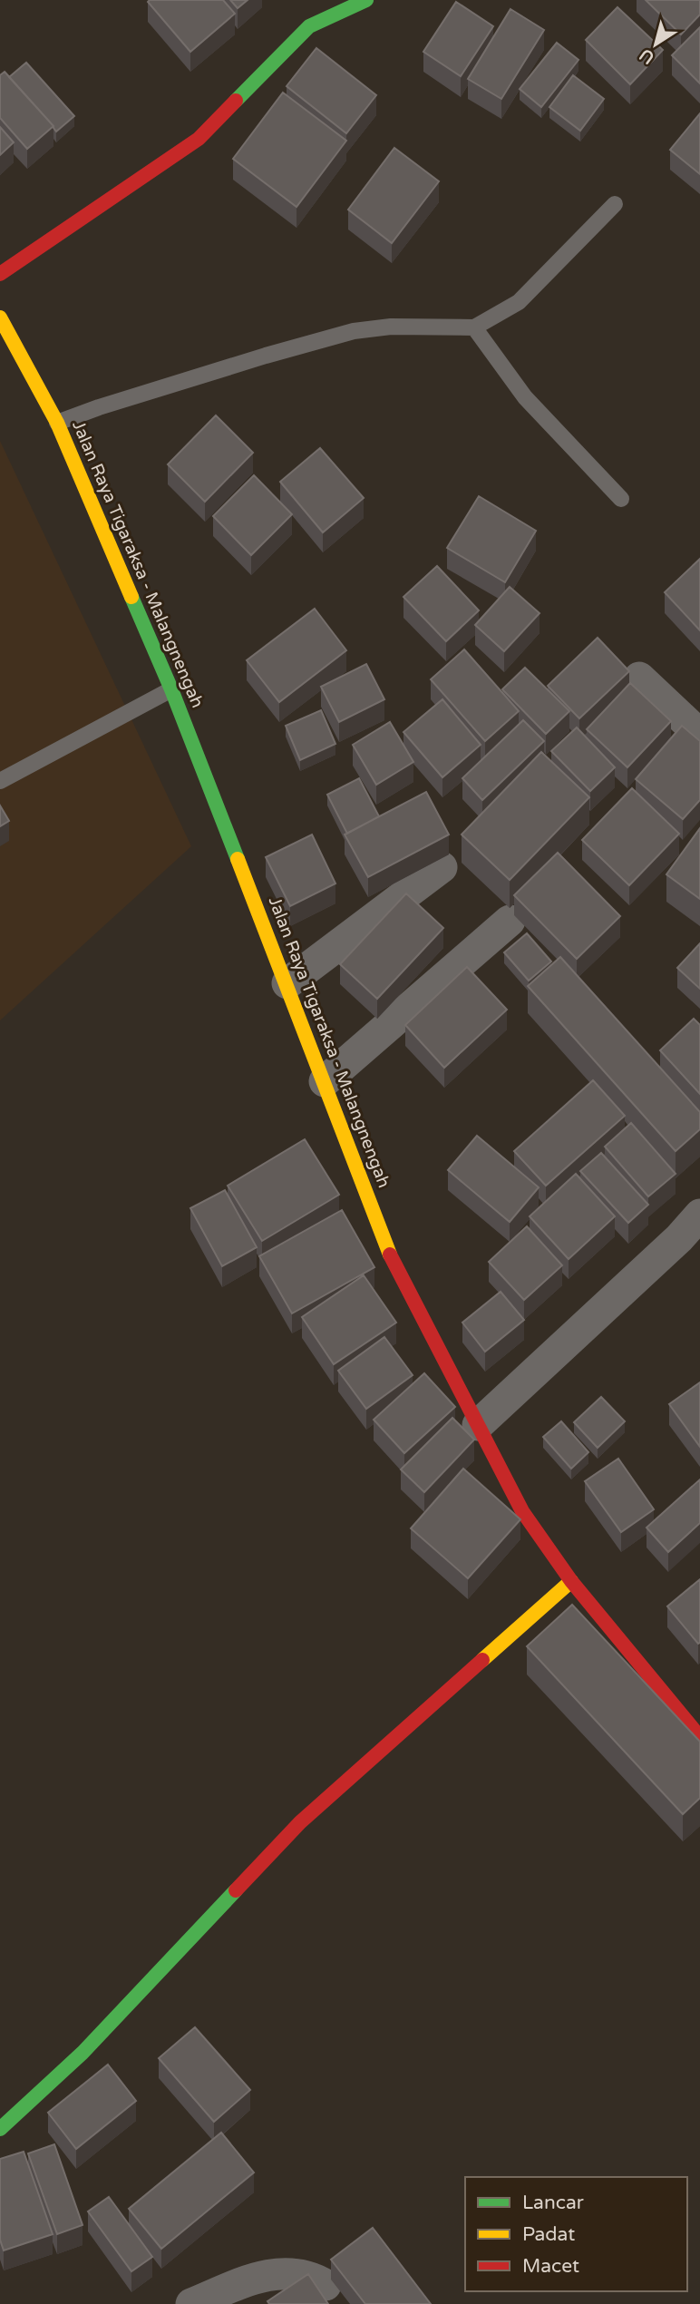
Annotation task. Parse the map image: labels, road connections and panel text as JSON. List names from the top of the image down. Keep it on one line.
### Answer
{"streets":{"main road":["Jalan Raya Tigaraksa - Malangnengah"]},"legend":["Lancar","Padat","Macet"],"north":"bottom left"}
